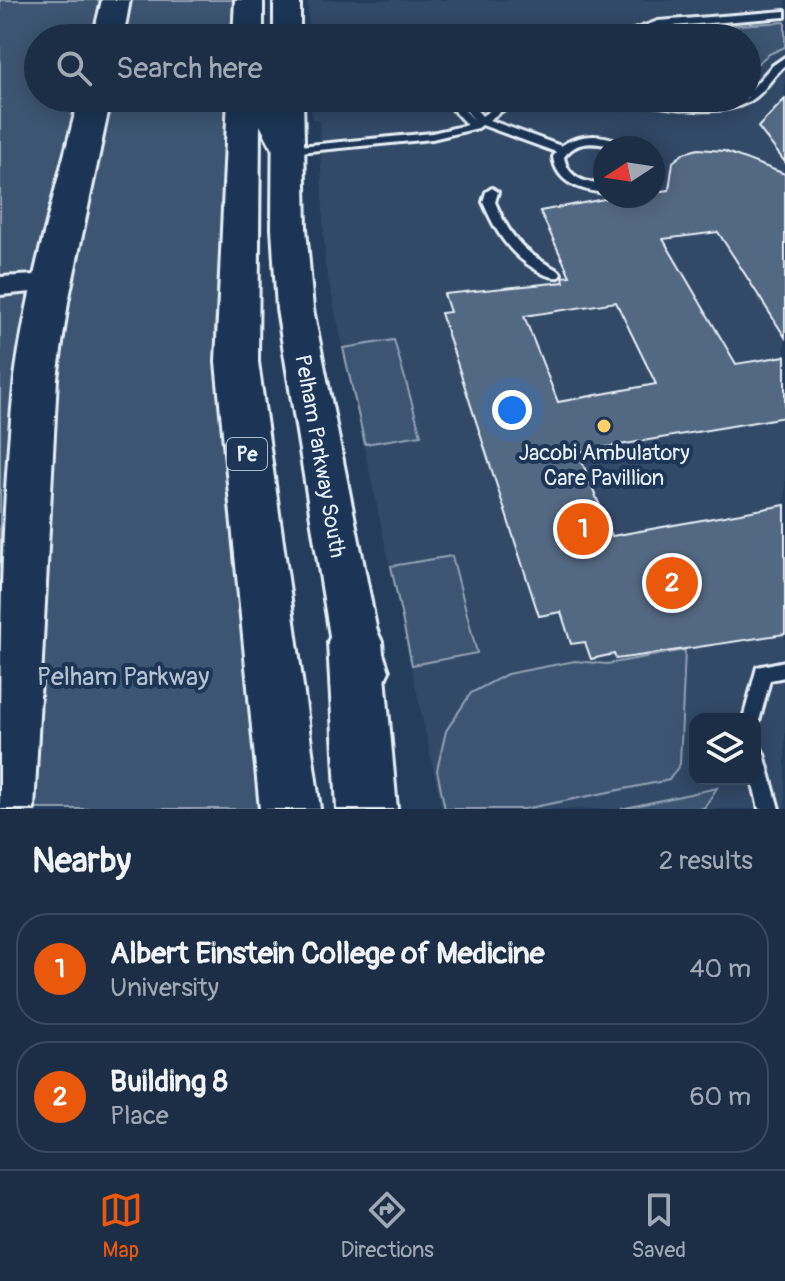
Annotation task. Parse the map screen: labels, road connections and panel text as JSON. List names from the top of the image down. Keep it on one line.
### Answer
{"streets":{"main road":["Pe"],"street":["Pelham Parkway South"]},"parks":["Pelham Parkway"],"places":["Jacobi Ambulatory Care Pavillion"],"north":"left","page":{"search":"Search here","pins":["1","2"],"heading":["Nearby","2 results"],"list":[{"mark":"1","name":"Albert Einstein College of Medicine","note":"University","value":"40 m"},{"mark":"2","name":"Building 8","note":"Place","value":"60 m"}],"nav":["Map","Directions","Saved"]}}
